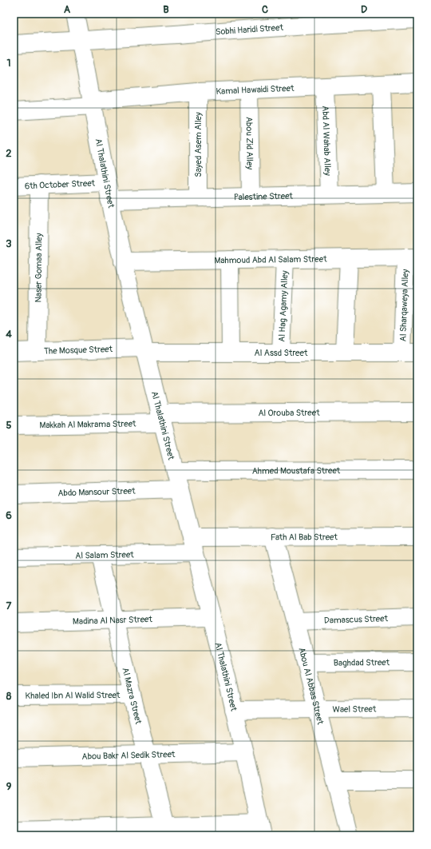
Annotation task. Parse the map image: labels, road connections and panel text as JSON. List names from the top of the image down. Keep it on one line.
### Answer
{"streets":{"street":["Sobhi Haridi Street","Kamal Hawaidi Street","Abd Al Wahab Alley","Abou Zid Alley","Sayed Asem Alley","Al Thalathini Street","6th October Street","Palestine Street","Mahmoud Abd Al Salam Street","Naser Gomaa Alley","Al Sharqaweya Alley","Al Hag Agamy Alley","The Mosque Street","Al Assd Street","Al Orouba Street","Makkah Al Makrama Street","Ahmed Moustafa Street","Abdo Mansour Street","Fath Al Bab Street","Al Salam Street","Damascus Street","Madina Al Nasr Street","Baghdad Street","Abou Al Abbas Street","Khaled Ibn Al Walid Street","Al Mazra Street","Wael Street","Abou Bakr Al Sedik Street"]},"crossings":[["Sobhi Haridi Street","Al Thalathini Street"],["Kamal Hawaidi Street","Abd Al Wahab Alley"],["Kamal Hawaidi Street","Abou Zid Alley"],["Kamal Hawaidi Street","Sayed Asem Alley"],["Kamal Hawaidi Street","Al Thalathini Street"],["Abd Al Wahab Alley","Palestine Street"],["Abou Zid Alley","Palestine Street"],["Sayed Asem Alley","Palestine Street"],["Al Thalathini Street","6th October Street"],["Al Thalathini Street","Palestine Street"],["Al Thalathini Street","Mahmoud Abd Al Salam Street"],["Al Thalathini Street","The Mosque Street"],["Al Thalathini Street","Al Assd Street"],["Al Thalathini Street","Al Orouba Street"],["Al Thalathini Street","Makkah Al Makrama Street"],["Al Thalathini Street","Ahmed Moustafa Street"],["Al Thalathini Street","Abdo Mansour Street"],["Al Thalathini Street","Fath Al Bab Street"],["Al Thalathini Street","Al Salam Street"],["Al Thalathini Street","Madina Al Nasr Street"],["Al Thalathini Street","Wael Street"],["Al Thalathini Street","Abou Bakr Al Sedik Street"],["6th October Street","Naser Gomaa Alley"],["Mahmoud Abd Al Salam Street","Al Sharqaweya Alley"],["Mahmoud Abd Al Salam Street","Al Hag Agamy Alley"],["Naser Gomaa Alley","The Mosque Street"],["Al Sharqaweya Alley","Al Assd Street"],["Al Hag Agamy Alley","Al Assd Street"],["The Mosque Street","Al Assd Street"],["Al Orouba Street","Makkah Al Makrama Street"],["Fath Al Bab Street","Al Salam Street"],["Fath Al Bab Street","Abou Al Abbas Street"],["Al Salam Street","Al Mazra Street"],["Damascus Street","Abou Al Abbas Street"],["Madina Al Nasr Street","Al Mazra Street"],["Baghdad Street","Abou Al Abbas Street"],["Abou Al Abbas Street","Wael Street"],["Khaled Ibn Al Walid Street","Al Mazra Street"],["Al Mazra Street","Abou Bakr Al Sedik Street"]],"grid":{"columns":["A","B","C","D"],"rows":["1","2","3","4","5","6","7","8","9"]}}
